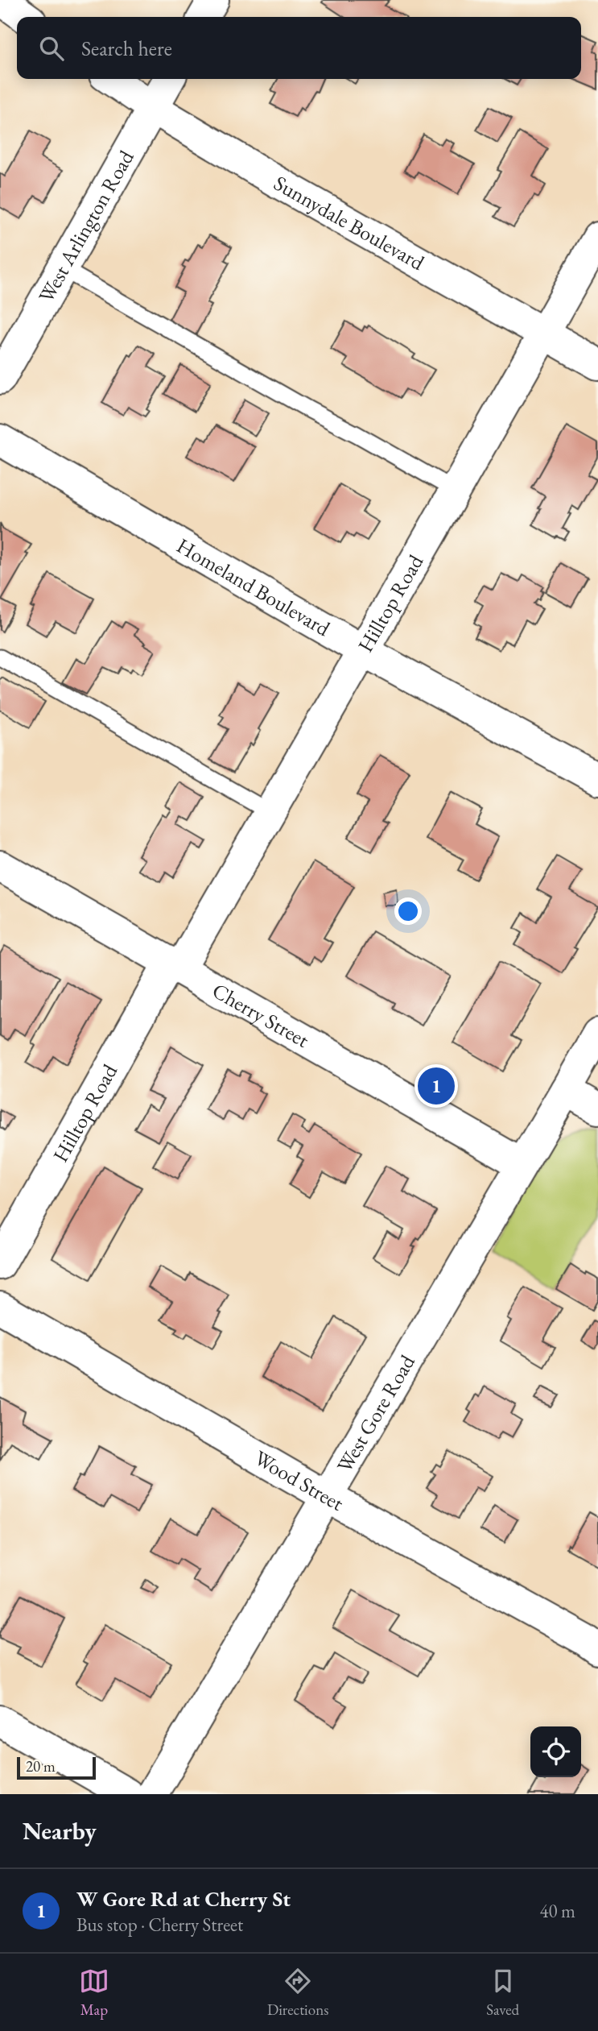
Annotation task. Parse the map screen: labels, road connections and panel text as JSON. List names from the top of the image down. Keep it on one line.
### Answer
{"streets":{"street":["Sunnydale Boulevard","West Arlington Road","Homeland Boulevard","Hilltop Road","Cherry Street","West Gore Road","Wood Street"]},"crossings":[["Sunnydale Boulevard","West Arlington Road"],["Sunnydale Boulevard","Hilltop Road"],["Homeland Boulevard","Hilltop Road"],["Hilltop Road","Cherry Street"],["Cherry Street","West Gore Road"],["West Gore Road","Wood Street"]],"scale_bar":"20 m","page":{"search":"Search here","pins":"1","scale":"20 m","heading":"Nearby","list":[{"mark":"1","name":"W Gore Rd at Cherry St","note":"Bus stop · Cherry Street","value":"40 m"}],"nav":["Map","Directions","Saved"]}}
